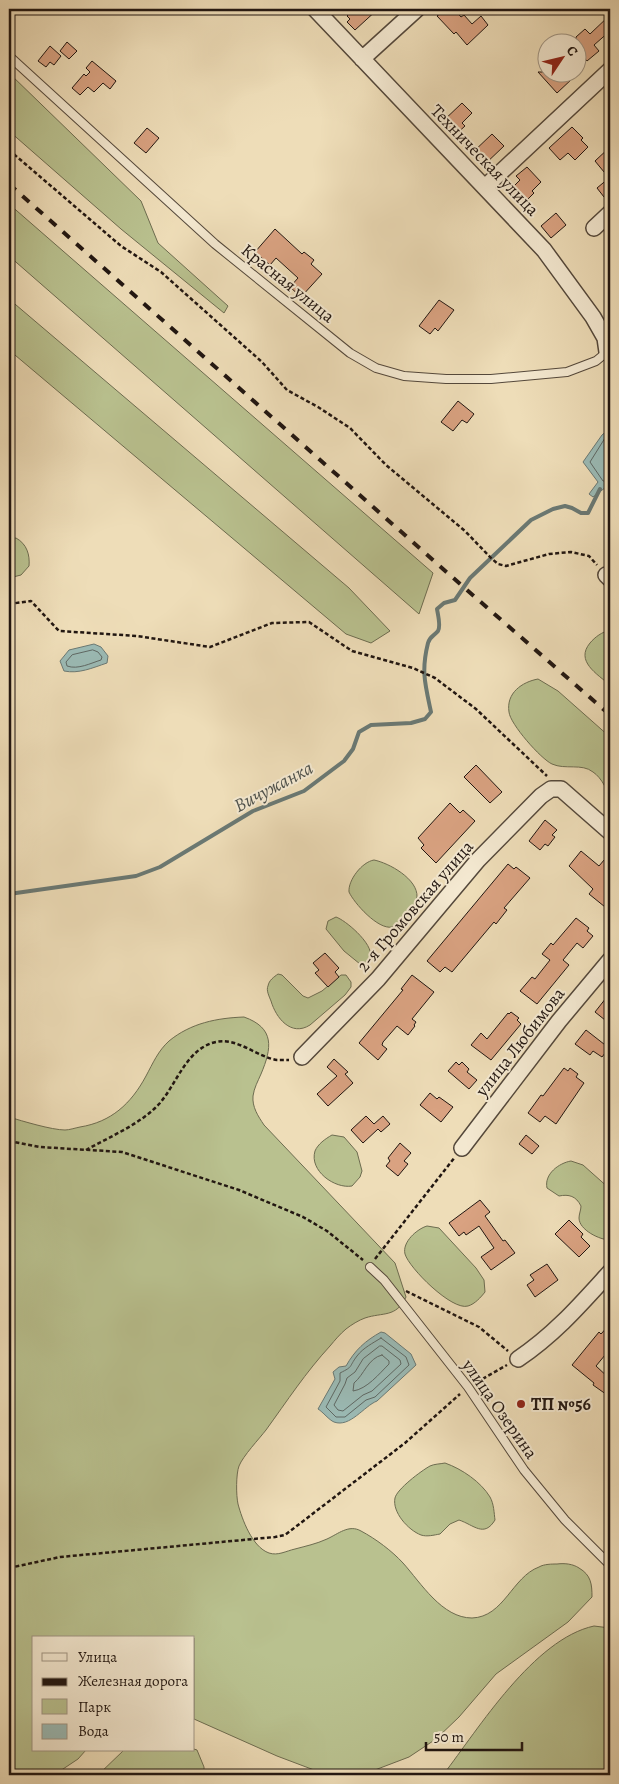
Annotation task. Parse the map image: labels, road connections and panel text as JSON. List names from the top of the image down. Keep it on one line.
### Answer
{"streets":{"street":["Техническая улица","2-я Громовская улица","улица Любимова"],"lane":["Красная улица","улица Озерина"]},"crossings":[["Техническая улица","Красная улица"]],"water":["Вичужанка"],"places":["ТП №56"],"legend":["Улица","Железная дорога","Парк","Вода"],"scale_bar":"50 m","north":"top right"}
